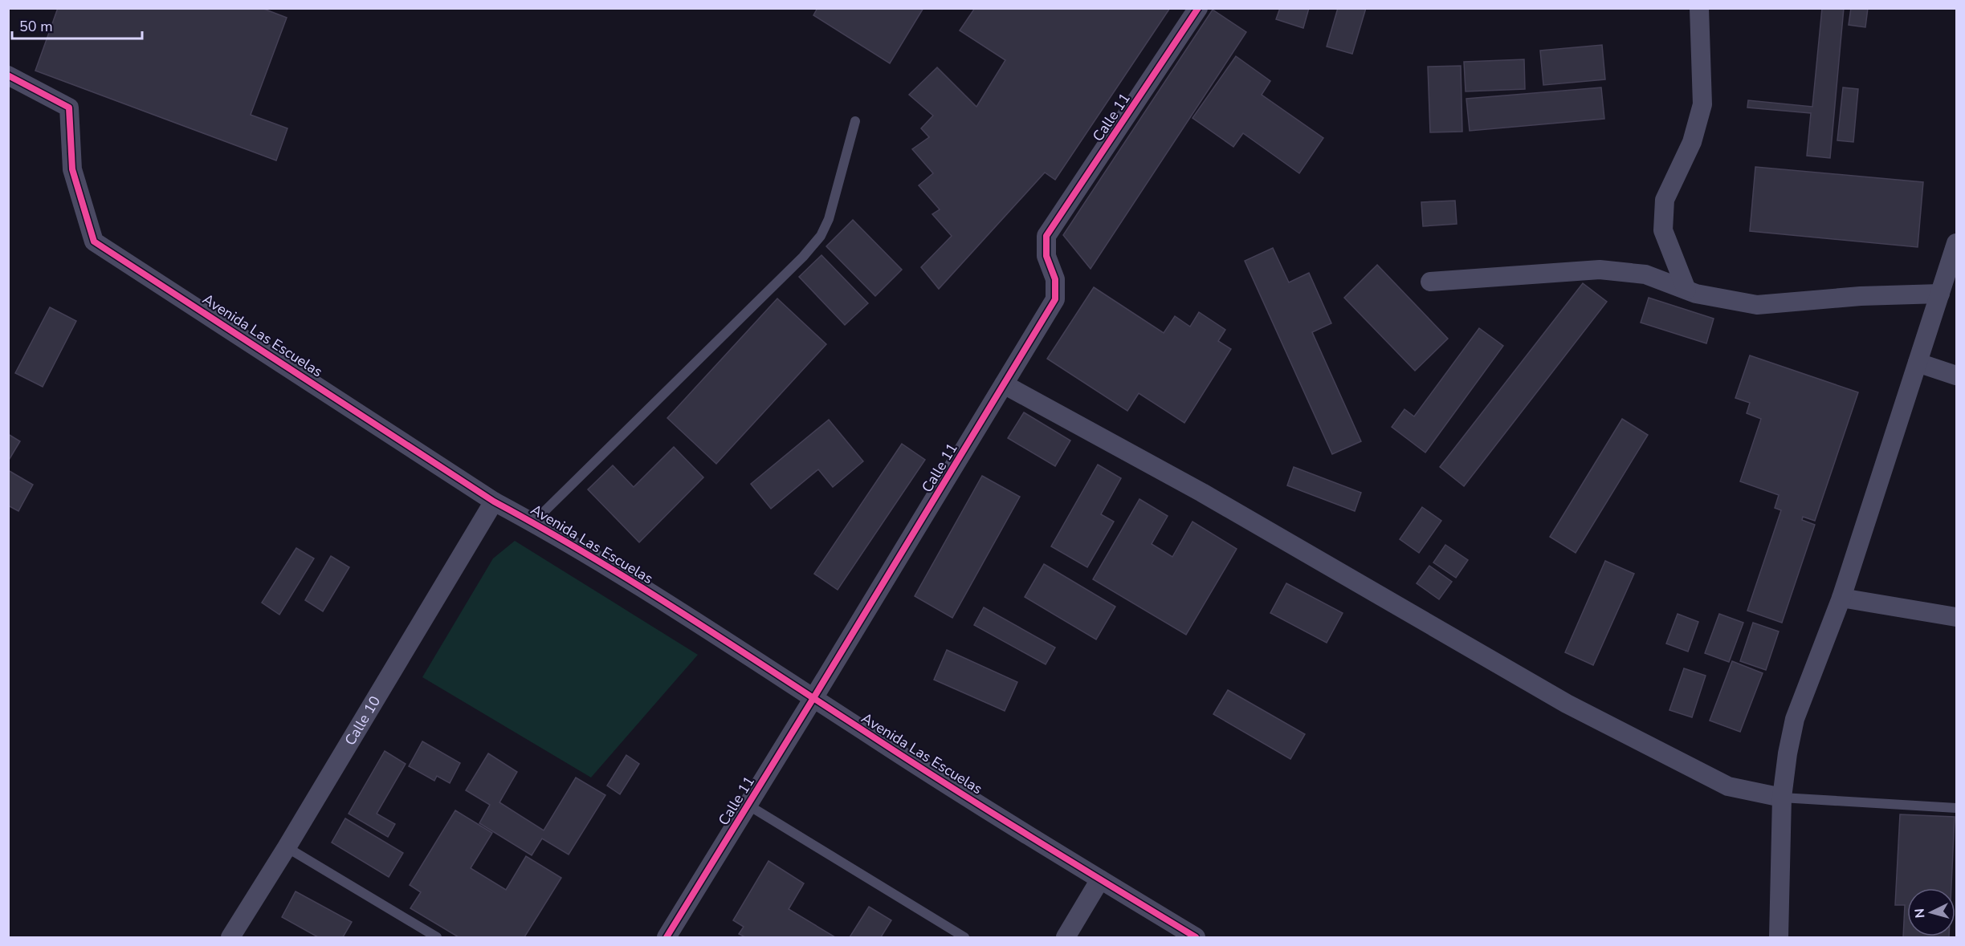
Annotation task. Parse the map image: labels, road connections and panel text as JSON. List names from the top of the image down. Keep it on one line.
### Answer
{"streets":{"street":["Calle 11","Avenida Las Escuelas","Calle 10"]},"crossings":[["Calle 11","Avenida Las Escuelas"],["Avenida Las Escuelas","Calle 10"]],"scale_bar":"50 m","north":"left"}
